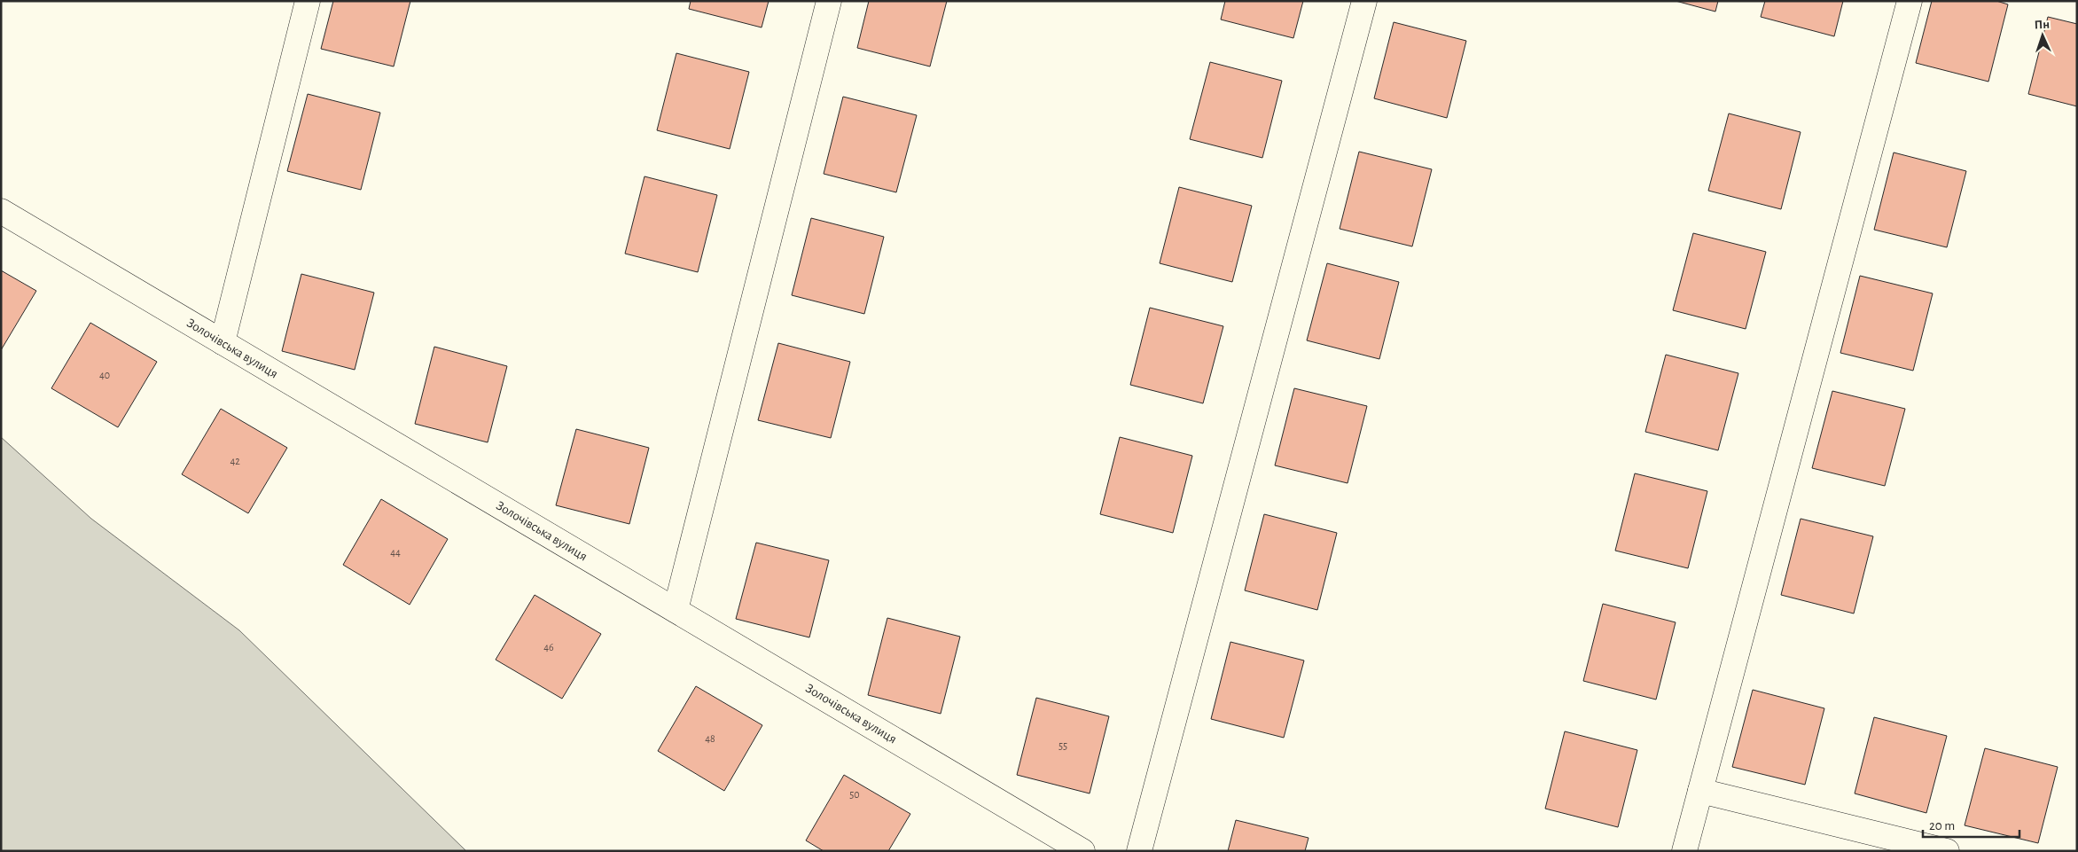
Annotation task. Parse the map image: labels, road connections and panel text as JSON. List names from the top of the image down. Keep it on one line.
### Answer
{"streets":{"street":["Золочівська вулиця"]},"house_numbers":["40","42","44","46","48","55","50"],"scale_bar":"20 m","north":"top"}
